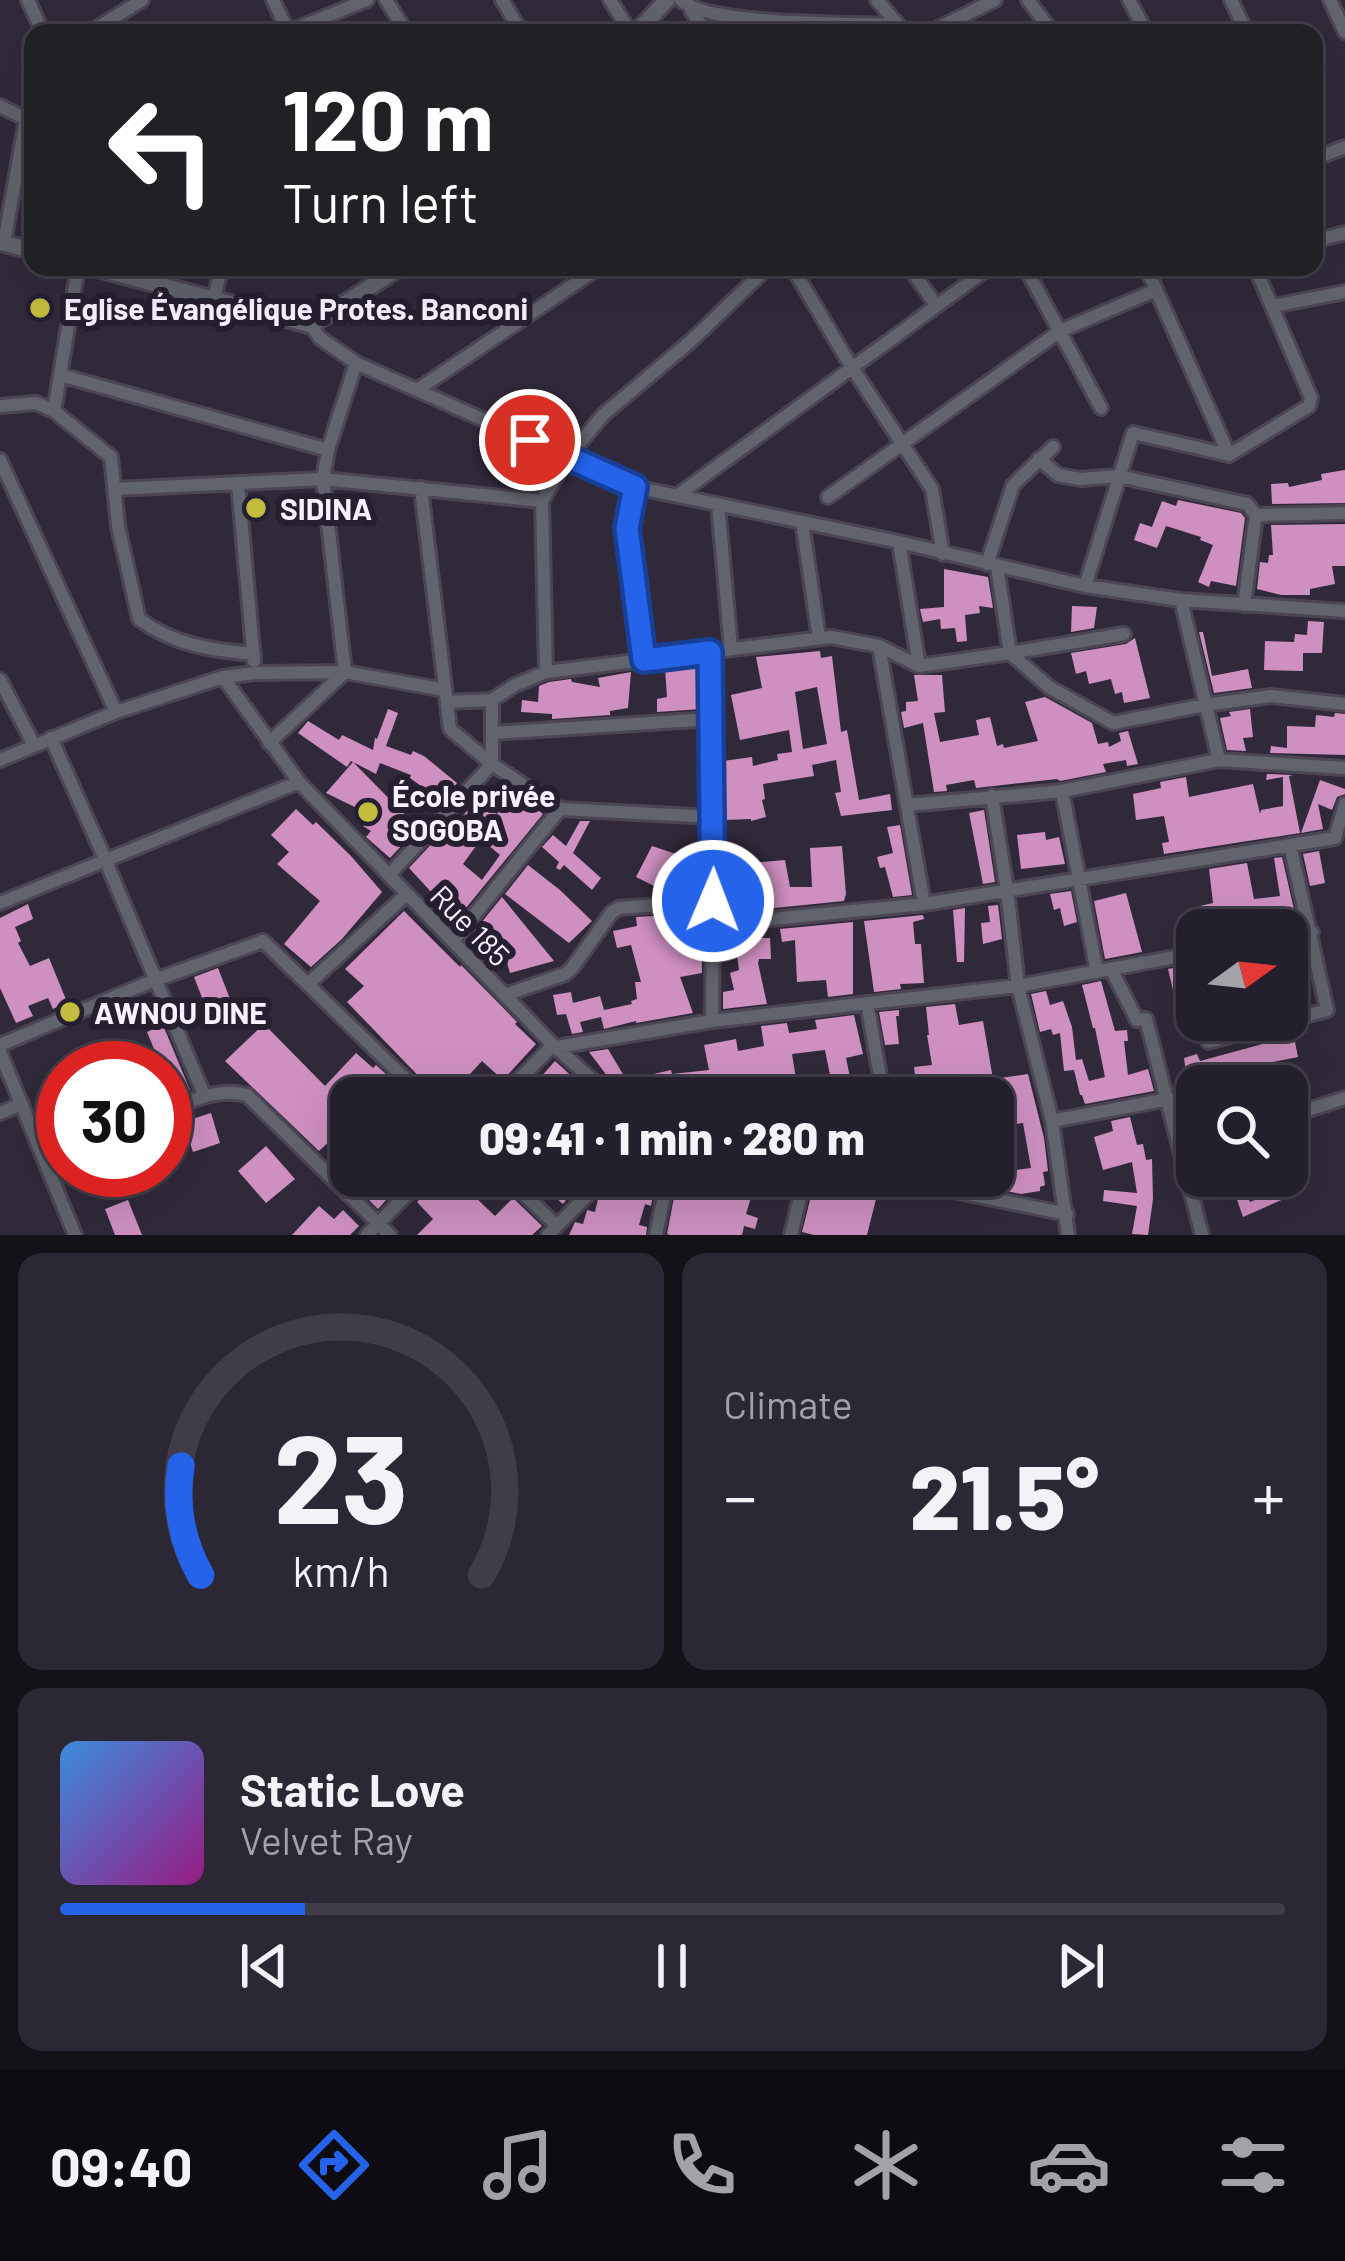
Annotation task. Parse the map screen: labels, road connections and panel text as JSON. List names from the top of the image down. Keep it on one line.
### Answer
{"streets":{"street":["Rue 185"]},"places":["Eglise Évangélique Protes. Banconi","SIDINA","École privée SOGOBA","AWNOU DINE"],"north":"right","page":{"turn":["120 m","Turn left"],"limit":"30","trip":"09:41 · 1 min · 280 m","tile":"Climate","heat":["−","21.5°","+"],"song":["Static Love","Velvet Ray"],"tabs":"09:40","gauge":["23","km/h"]}}
